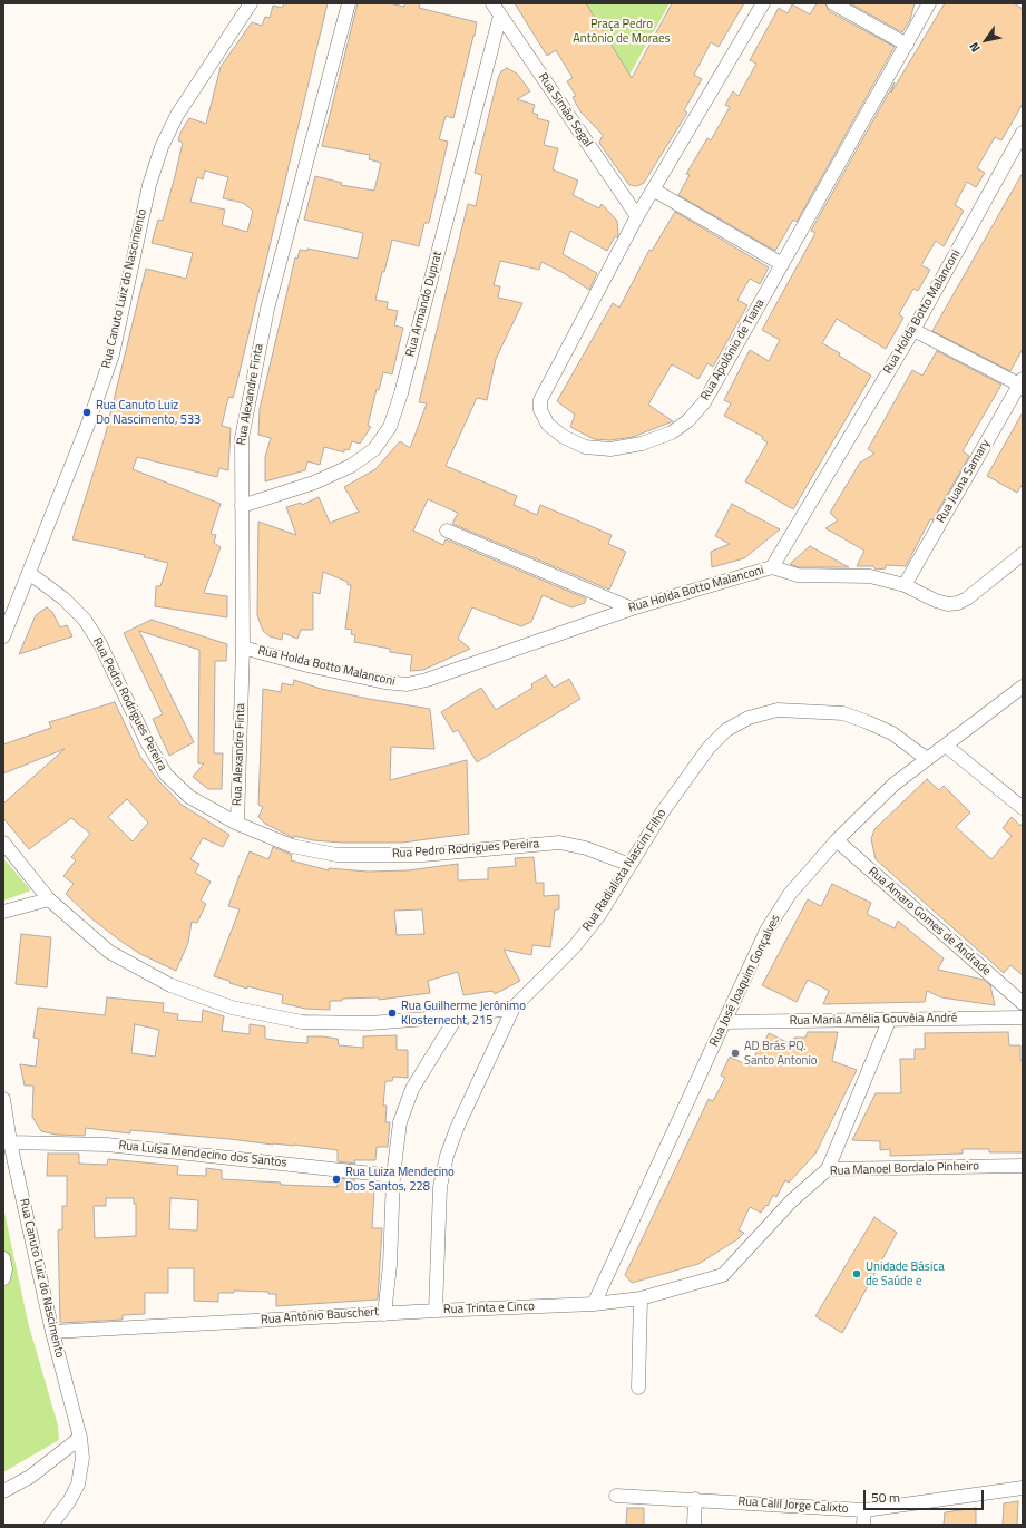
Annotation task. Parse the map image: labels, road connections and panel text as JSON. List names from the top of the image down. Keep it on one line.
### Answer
{"streets":{"street":["Rua Simão Segal","Rua Canuto Luiz do Nascimento","Rua Armando Duprat","Rua Holda Botto Malanconi","Rua Apolônio de Tiana","Rua Alexandre Finta","Rua Juana Samary","Rua Pedro Rodrigues Pereira","Rua Radialista Nascim Filho","Rua Amaro Gomes de Andrade","Rua José Joaquim Gonçalves","Rua Maria Amélia Gouvêia André","Rua Luísa Mendecino dos Santos","Rua Manoel Bordalo Pinheiro","Rua Trinta e Cinco","Rua Antônio Bauschert","Rua Calil Jorge Calixto"]},"crossings":[["Rua Simão Segal","Rua Armando Duprat"],["Rua Simão Segal","Rua Apolônio de Tiana"],["Rua Canuto Luiz do Nascimento","Rua Pedro Rodrigues Pereira"],["Rua Canuto Luiz do Nascimento","Rua Luísa Mendecino dos Santos"],["Rua Canuto Luiz do Nascimento","Rua Antônio Bauschert"],["Rua Armando Duprat","Rua Alexandre Finta"],["Rua Holda Botto Malanconi","Rua Alexandre Finta"],["Rua Alexandre Finta","Rua Pedro Rodrigues Pereira"],["Rua Pedro Rodrigues Pereira","Rua Radialista Nascim Filho"],["Rua Radialista Nascim Filho","Rua José Joaquim Gonçalves"],["Rua Radialista Nascim Filho","Rua Trinta e Cinco"],["Rua Amaro Gomes de Andrade","Rua José Joaquim Gonçalves"],["Rua José Joaquim Gonçalves","Rua Maria Amélia Gouvêia André"],["Rua José Joaquim Gonçalves","Rua Manoel Bordalo Pinheiro"],["Rua José Joaquim Gonçalves","Rua Trinta e Cinco"],["Rua Luísa Mendecino dos Santos","Rua Antônio Bauschert"],["Rua Manoel Bordalo Pinheiro","Rua Trinta e Cinco"],["Rua Trinta e Cinco","Rua Antônio Bauschert"]],"parks":["Praça Pedro Antônio de Moraes"],"places":["Rua Canuto Luiz Do Nascimento, 533","Rua Guilherme Jerônimo Klosternecht, 215","AD Brás PQ. Santo Antonio","Rua Luiza Mendecino Dos Santos, 228","Unidade Básica de Saúde e"],"scale_bar":"50 m","north":"bottom left"}
